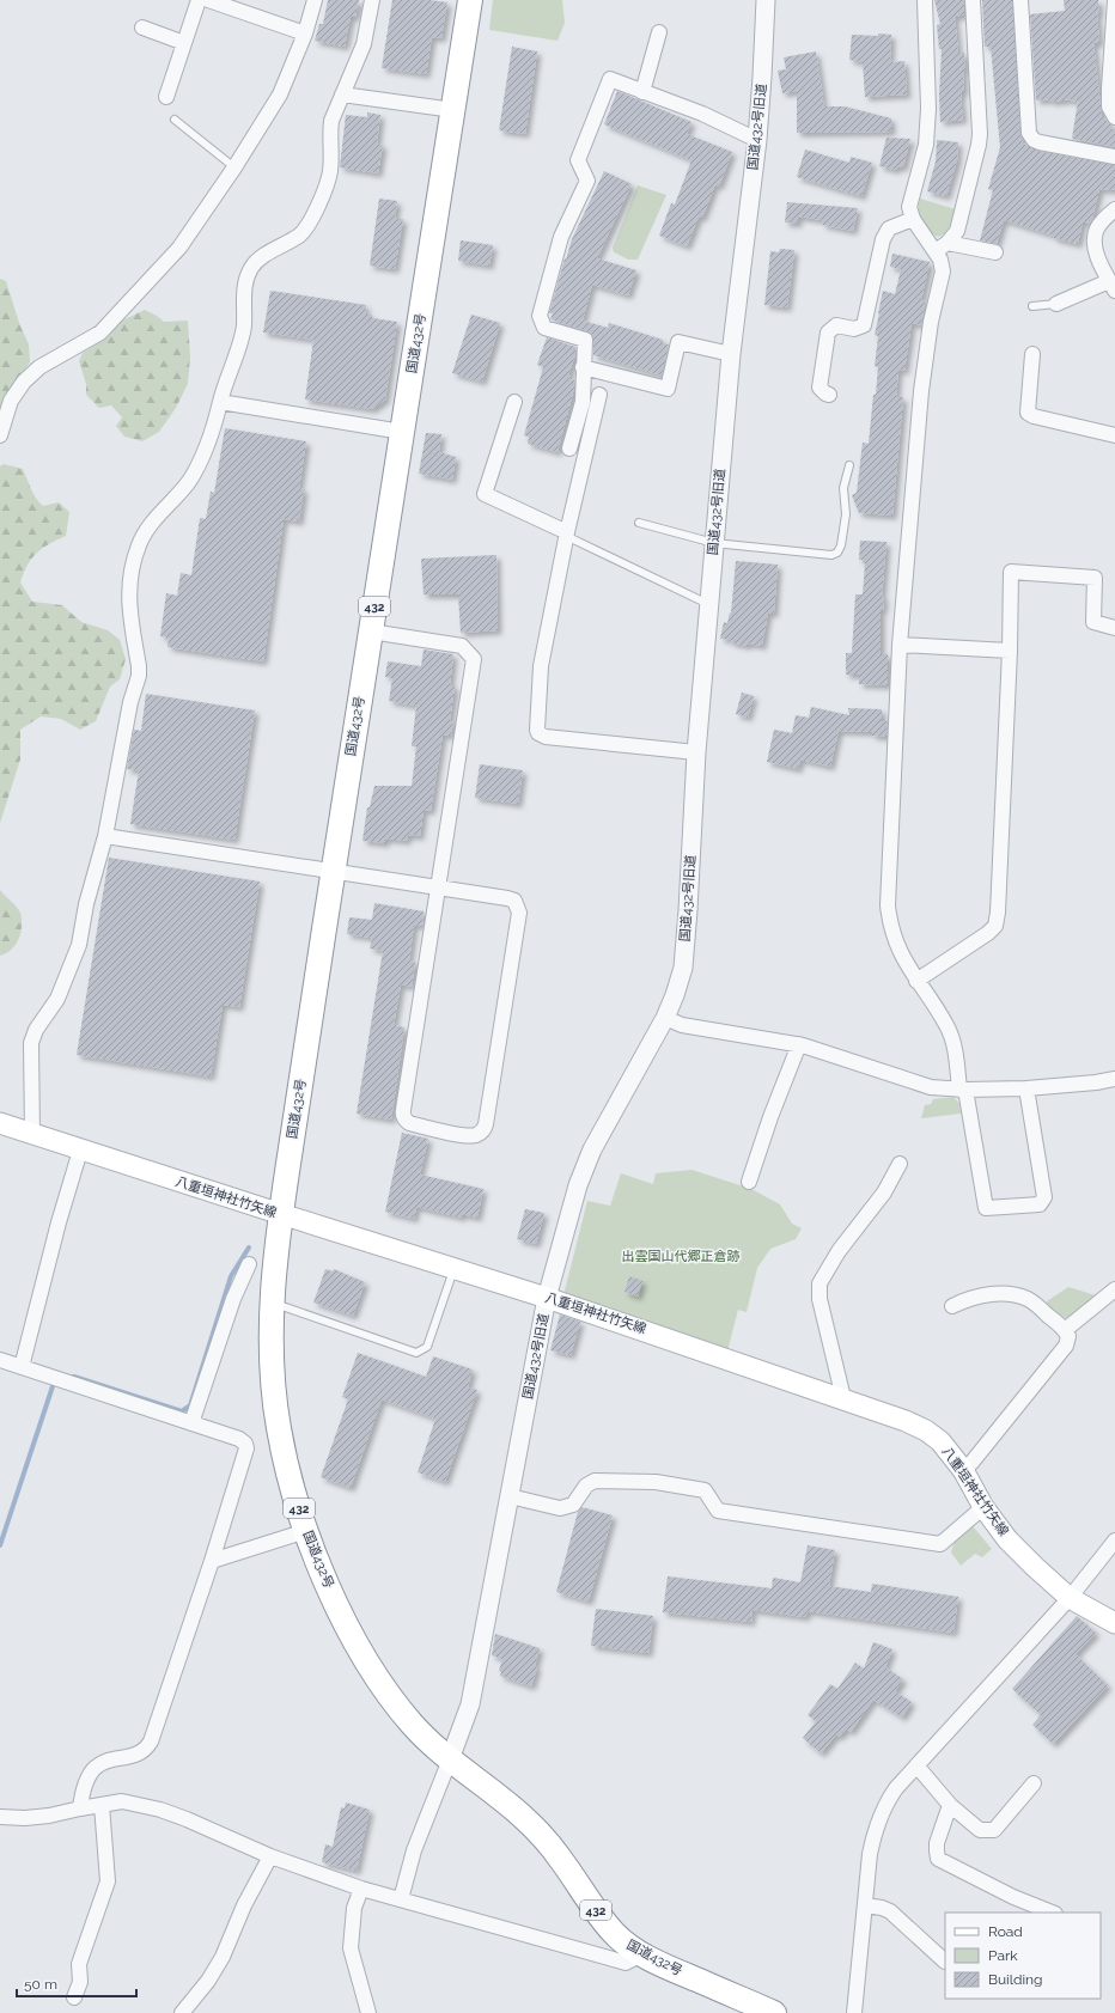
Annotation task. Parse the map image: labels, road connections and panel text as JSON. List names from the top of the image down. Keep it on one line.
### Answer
{"streets":{"highway":["国道432号","432"],"main road":["八重垣神社竹矢線"],"street":["国道432号旧道"]},"crossings":[["国道432号旧道","国道432号"],["国道432号旧道","八重垣神社竹矢線"],["国道432号","八重垣神社竹矢線"]],"parks":["出雲国山代郷正倉跡"],"legend":["Road","Park","Building"],"scale_bar":"50 m"}
